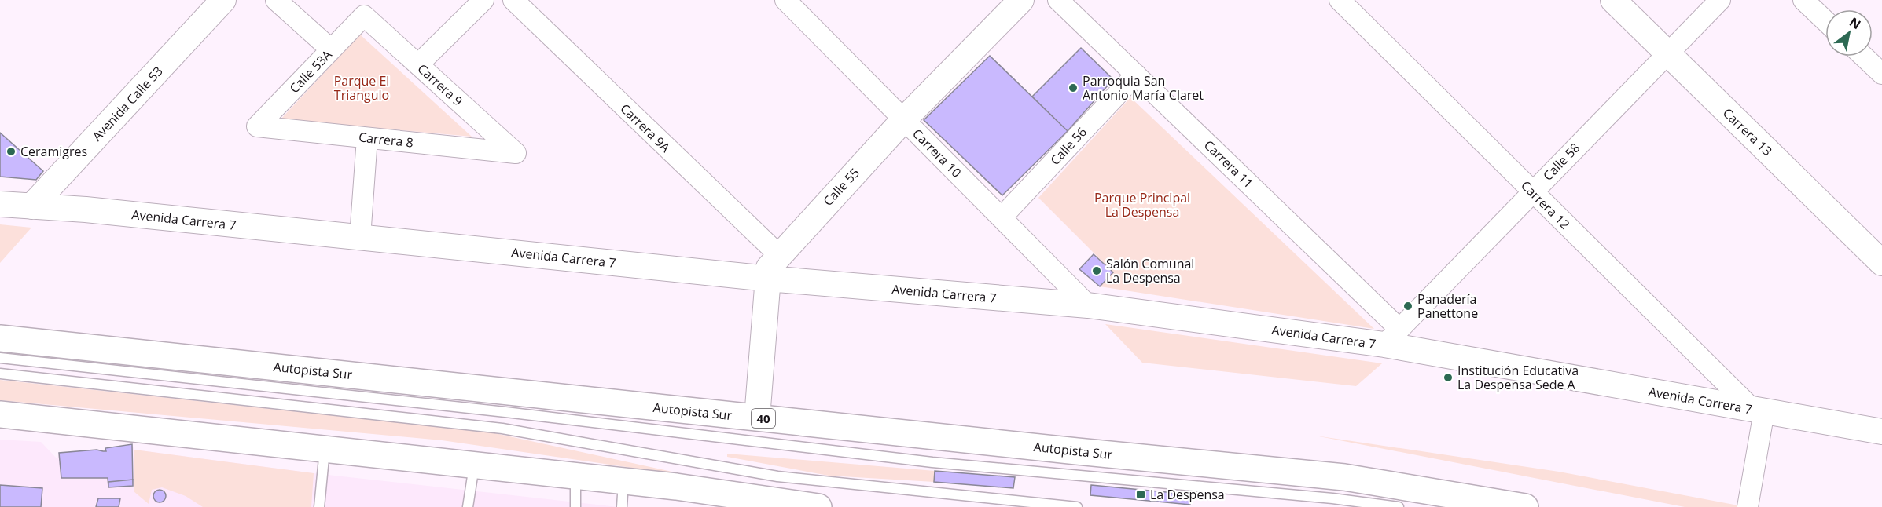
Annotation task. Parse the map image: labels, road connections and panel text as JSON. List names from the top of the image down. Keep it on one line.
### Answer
{"streets":{"highway":["Autopista Sur","40"],"street":["Calle 53A","Carrera 9","Avenida Calle 53","Carrera 9A","Carrera 13","Carrera 8","Calle 56","Carrera 10","Calle 58","Carrera 11","Calle 55","Carrera 12","Avenida Carrera 7"]},"crossings":[["Calle 53A","Carrera 9"],["Calle 53A","Carrera 8"],["Carrera 9","Carrera 8"],["Avenida Calle 53","Avenida Carrera 7"],["Carrera 9A","Calle 55"],["Carrera 13","Calle 58"],["Calle 56","Carrera 10"],["Calle 56","Carrera 11"],["Carrera 10","Calle 55"],["Carrera 10","Avenida Carrera 7"],["Calle 58","Carrera 11"],["Calle 58","Carrera 12"],["Calle 58","Avenida Carrera 7"],["Carrera 11","Avenida Carrera 7"],["Calle 55","Avenida Carrera 7"],["Calle 55","Autopista Sur"],["Carrera 12","Avenida Carrera 7"]],"parks":["Parque El Triangulo","Parque Principal La Despensa"],"places":{"other":["Parroquia San Antonio María Claret","Ceramigres","Salón Comunal La Despensa","Panadería Panettone","Institución Educativa La Despensa Sede A"],"transit":["La Despensa"]},"north":"top right"}
